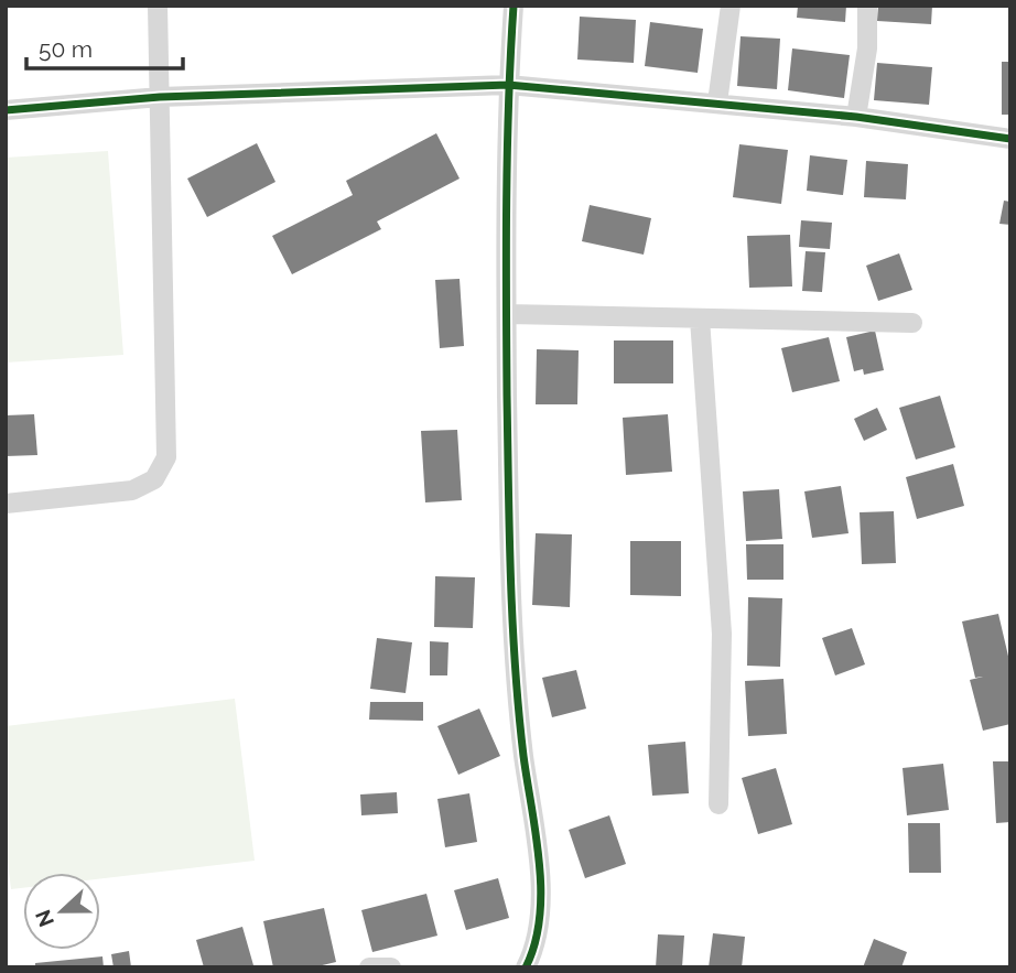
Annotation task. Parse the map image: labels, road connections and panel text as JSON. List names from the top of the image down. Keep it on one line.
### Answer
{"scale_bar":"50 m","north":"left"}
